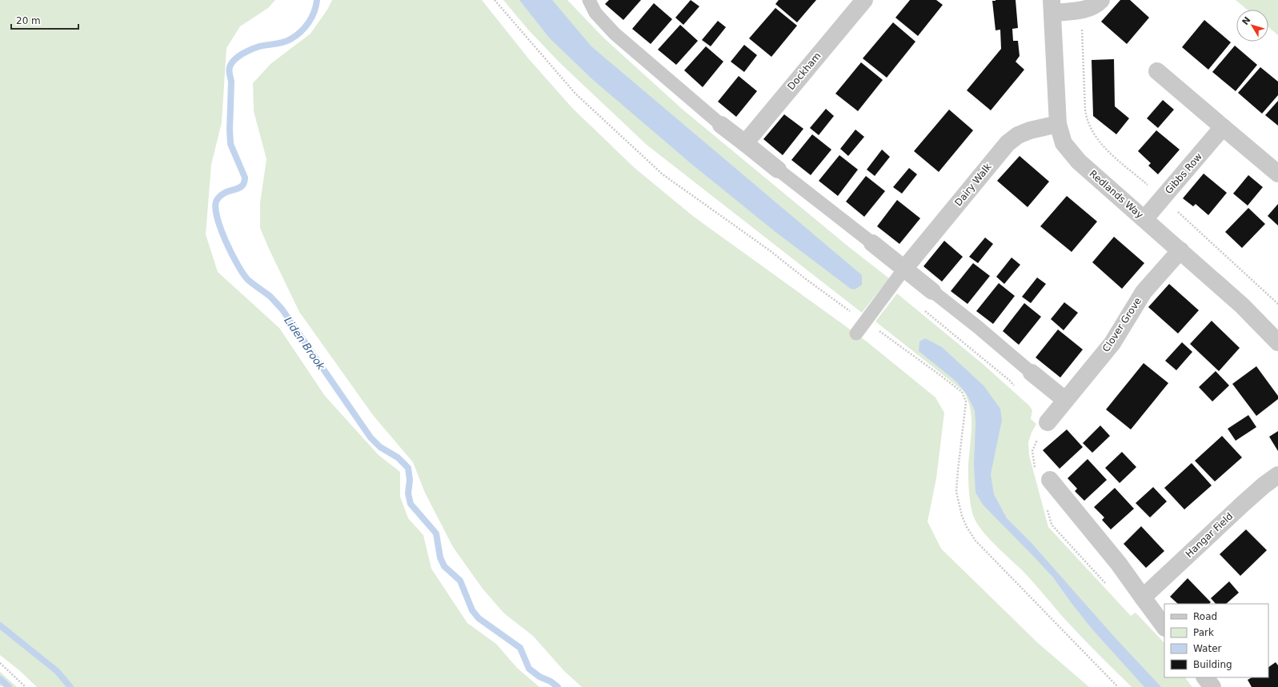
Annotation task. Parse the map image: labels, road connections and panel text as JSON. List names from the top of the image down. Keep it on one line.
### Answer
{"streets":{"street":["Dockham","Gibbs Row","Dairy Walk","Redlands Way","Clover Grove","Hangar Field"]},"crossings":[["Gibbs Row","Redlands Way"],["Dairy Walk","Redlands Way"],["Redlands Way","Clover Grove"]],"water":["Liden Brook"],"legend":["Road","Park","Water","Building"],"scale_bar":"20 m","north":"top left"}
